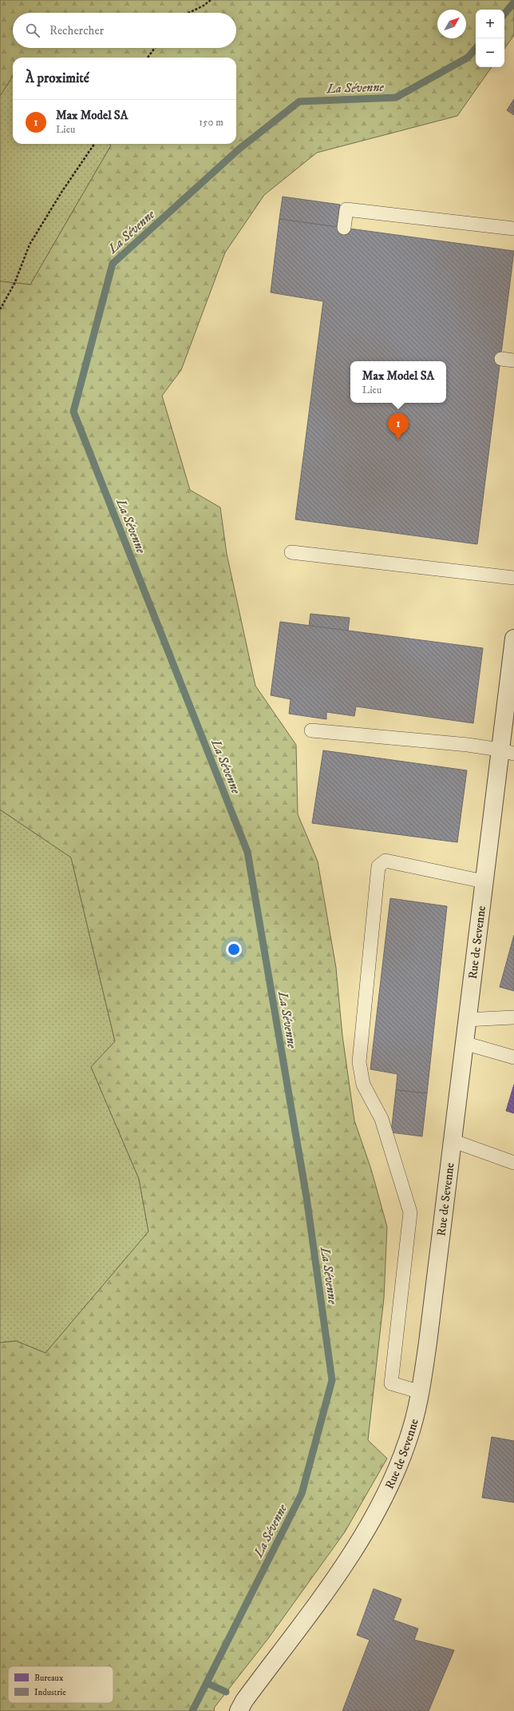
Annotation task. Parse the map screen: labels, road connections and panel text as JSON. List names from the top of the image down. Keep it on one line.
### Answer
{"streets":{"street":["Rue de Sevenne"]},"water":["La Sévenne"],"legend":["Bureaux","Industrie"],"north":"top right","page":{"map_buttons":["+","−"],"search":"Rechercher","heading":"À proximité","list":[{"mark":"1","name":"Max Model SA","note":"Lieu","value":"150 m"}],"popup":["Max Model SA","Lieu"],"pins":"1"}}
